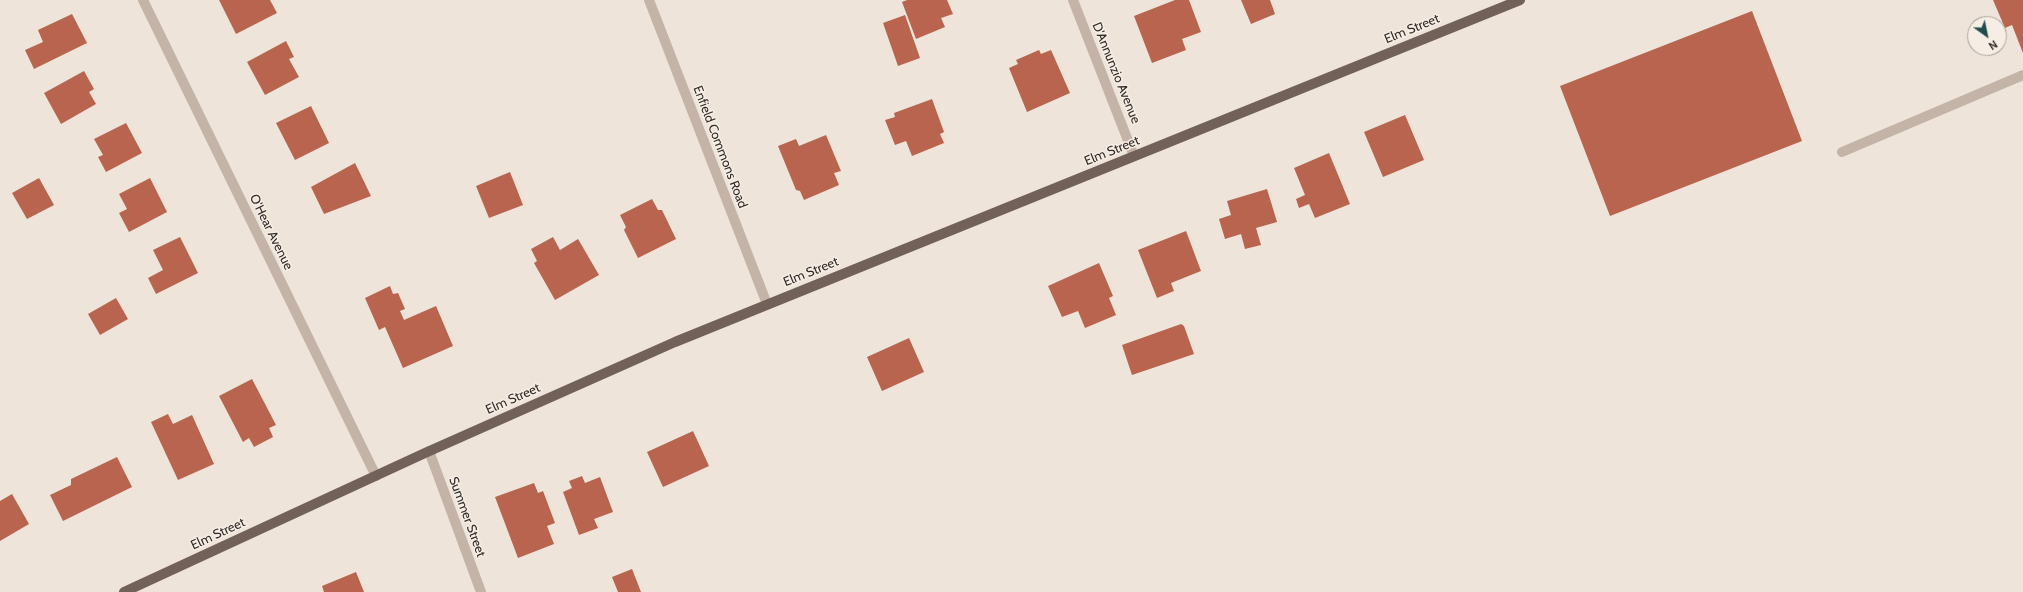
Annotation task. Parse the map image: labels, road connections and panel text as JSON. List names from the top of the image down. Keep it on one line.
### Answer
{"streets":{"main road":["Elm Street"],"street":["D'Annunzio Avenue","Enfield Commons Road","O'Hear Avenue","Summer Street"]},"crossings":[["Elm Street","D'Annunzio Avenue"],["Elm Street","Enfield Commons Road"],["Elm Street","O'Hear Avenue"],["Elm Street","Summer Street"]],"north":"bottom right"}
